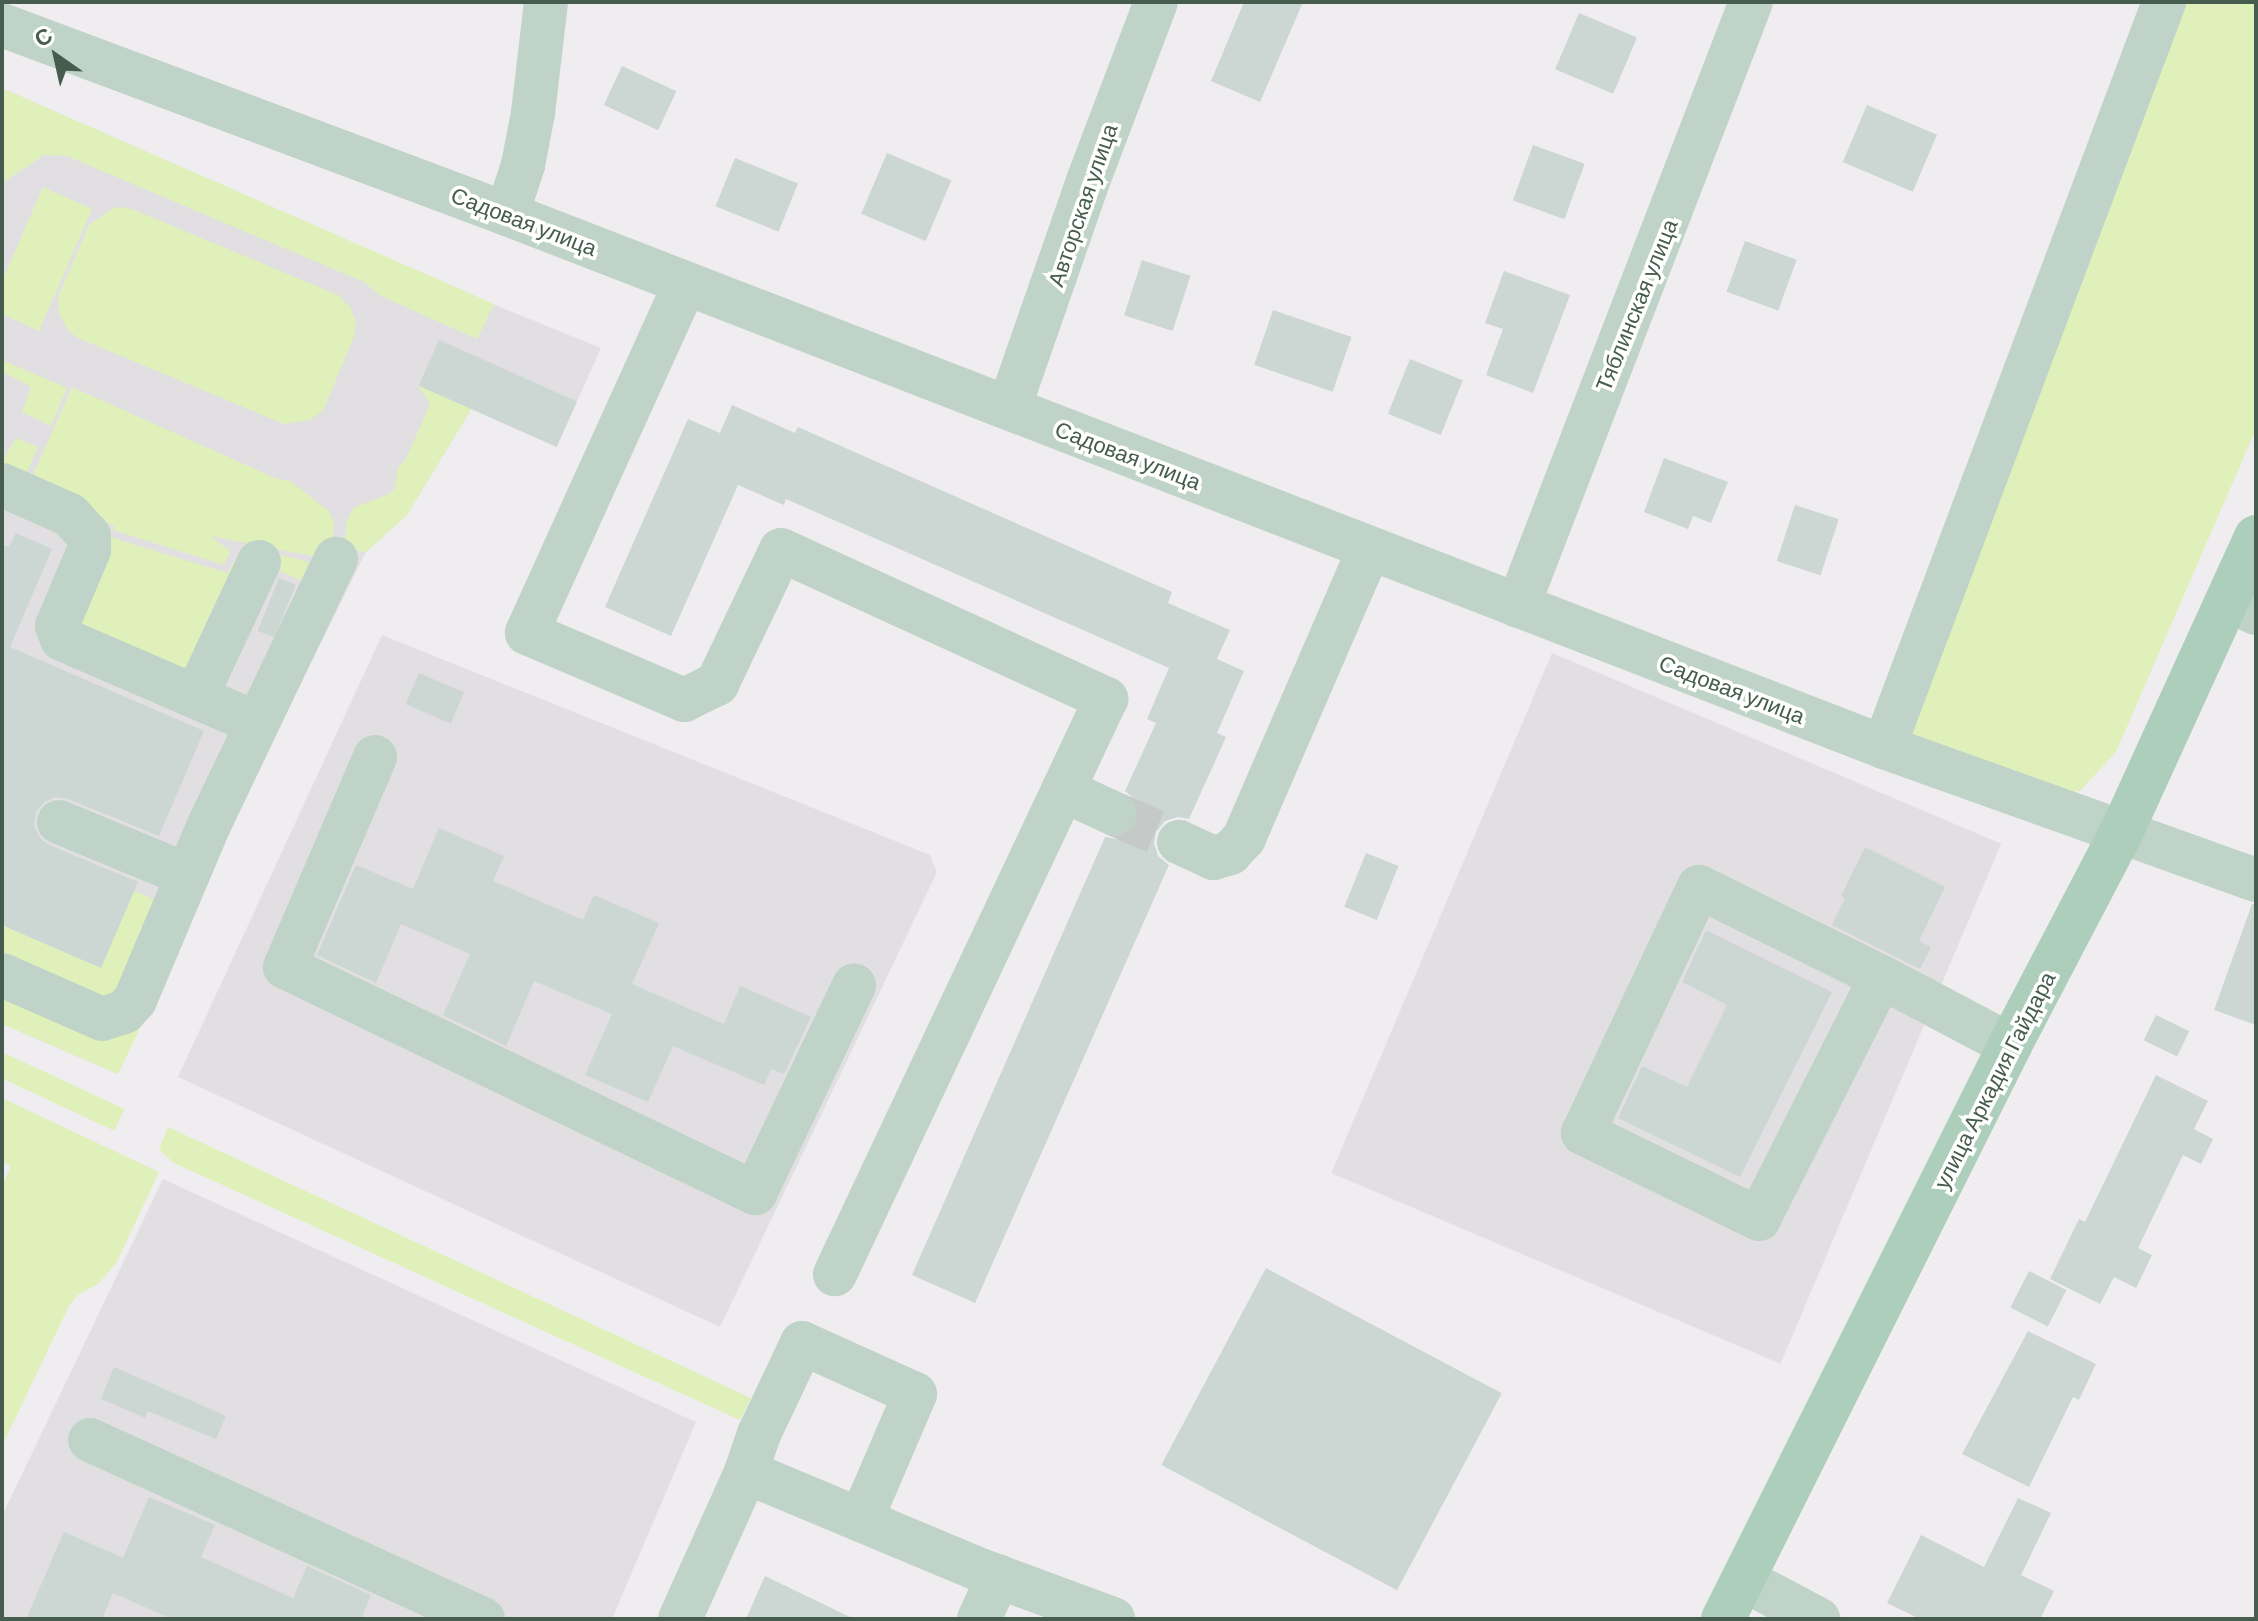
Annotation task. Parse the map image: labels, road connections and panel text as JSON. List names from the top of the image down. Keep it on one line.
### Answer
{"streets":{"main road":["улица Аркадия Гайдара"],"street":["Авторская улица","Садовая улица","Тяблинская улица"]},"crossings":[["Авторская улица","Садовая улица"],["Садовая улица","Тяблинская улица"],["Садовая улица","улица Аркадия Гайдара"]],"north":"top left"}
